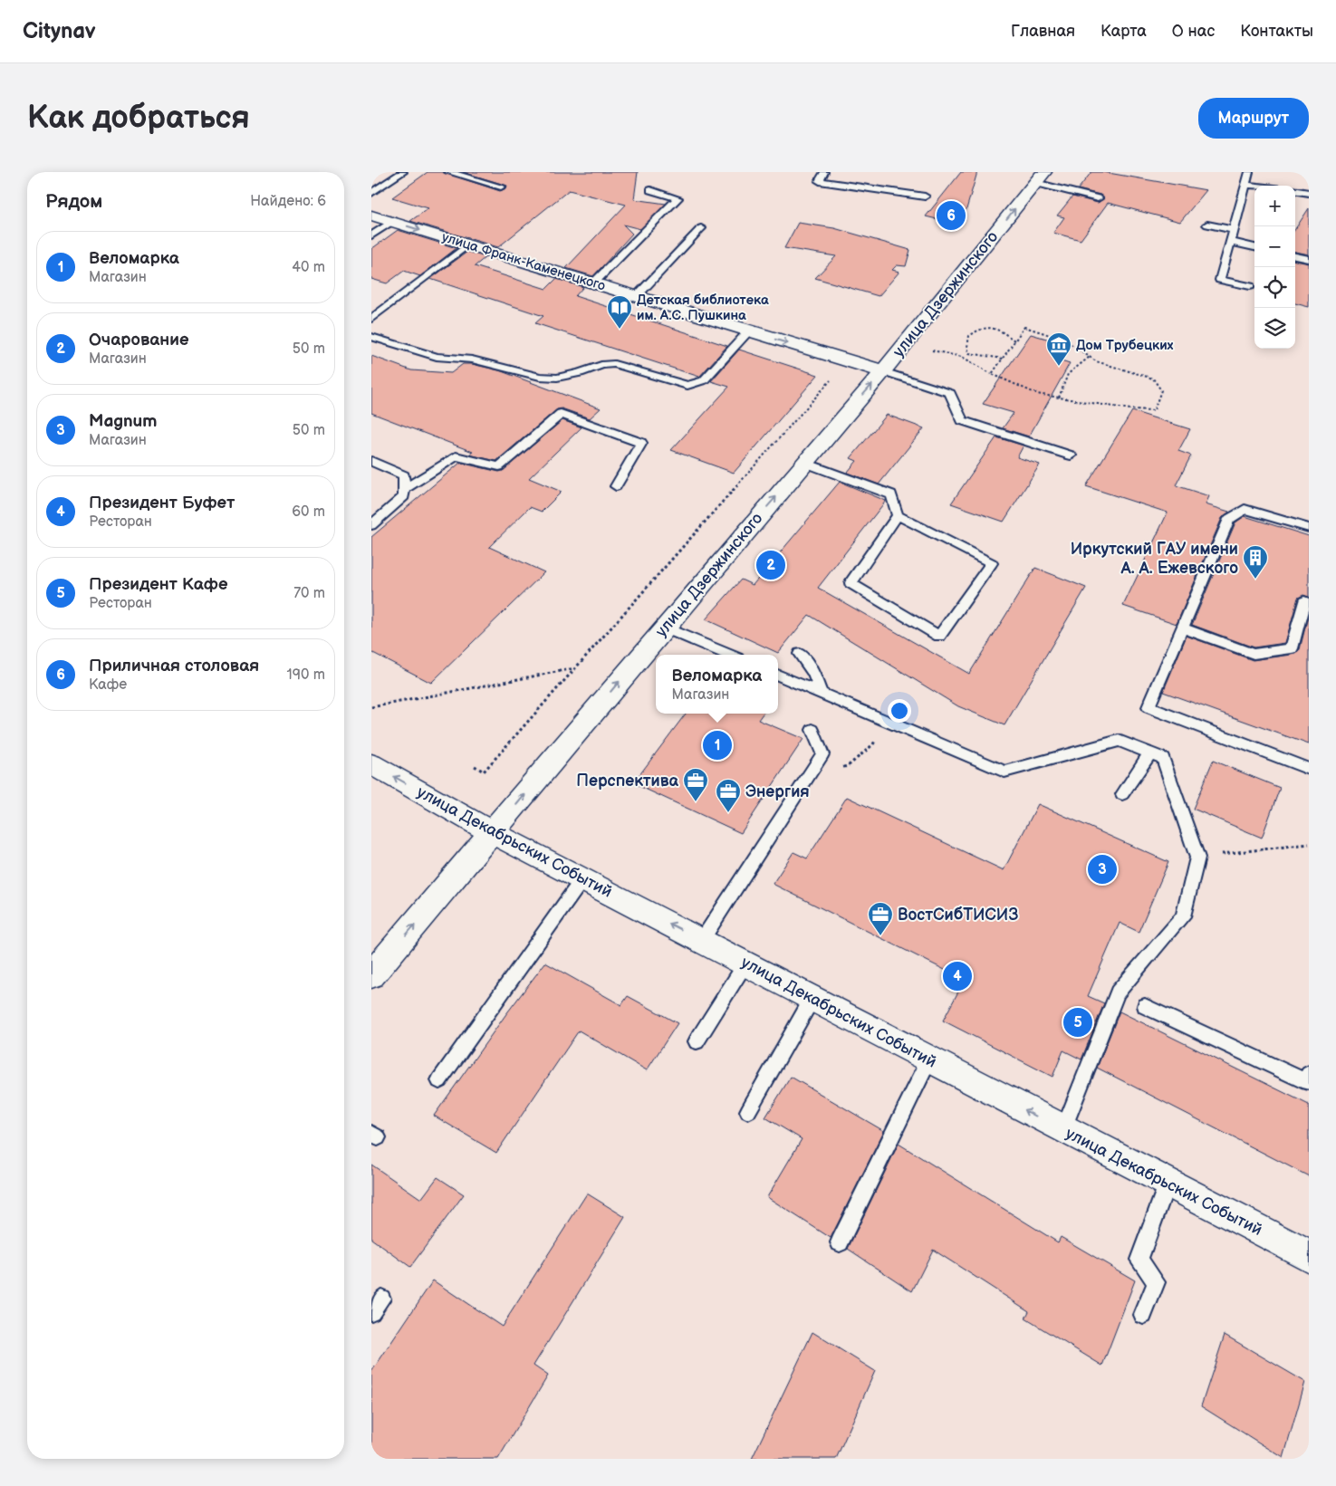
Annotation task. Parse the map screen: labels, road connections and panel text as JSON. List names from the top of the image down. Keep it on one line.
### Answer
{"streets":{"main road":["улица Франк-Каменецкого","улица Дзержинского","улица Декабрьских Событий"]},"crossings":[["улица Франк-Каменецкого","улица Дзержинского"],["улица Дзержинского","улица Декабрьских Событий"]],"one_way":["улица Франк-Каменецкого","улица Дзержинского","улица Декабрьских Событий"],"places":{"library":["Детская библиотека им. А.С. Пушкина"],"museum":["Дом Трубецких"],"building":["Иркутский ГАУ имени А. А. Ежевского"],"office":["Перспектива","Энергия","ВостСибТИСИЗ"]},"page":{"header":"Citynav","nav":["Главная","Карта","О нас","Контакты"],"buttons":"Маршрут","title":"Как добраться","heading":["Рядом","Найдено: 6"],"map_buttons":["+","−"],"pins":["6","2","1","3","4","5"],"list":[{"mark":"1","name":"Веломарка","note":"Магазин","value":"40 m"},{"mark":"2","name":"Очарование","note":"Магазин","value":"50 m"},{"mark":"3","name":"Magnum","note":"Магазин","value":"50 m"},{"mark":"4","name":"Президент Буфет","note":"Ресторан","value":"60 m"},{"mark":"5","name":"Президент Кафе","note":"Ресторан","value":"70 m"},{"mark":"6","name":"Приличная столовая","note":"Кафе","value":"190 m"}],"popup":["Веломарка","Магазин"]}}
